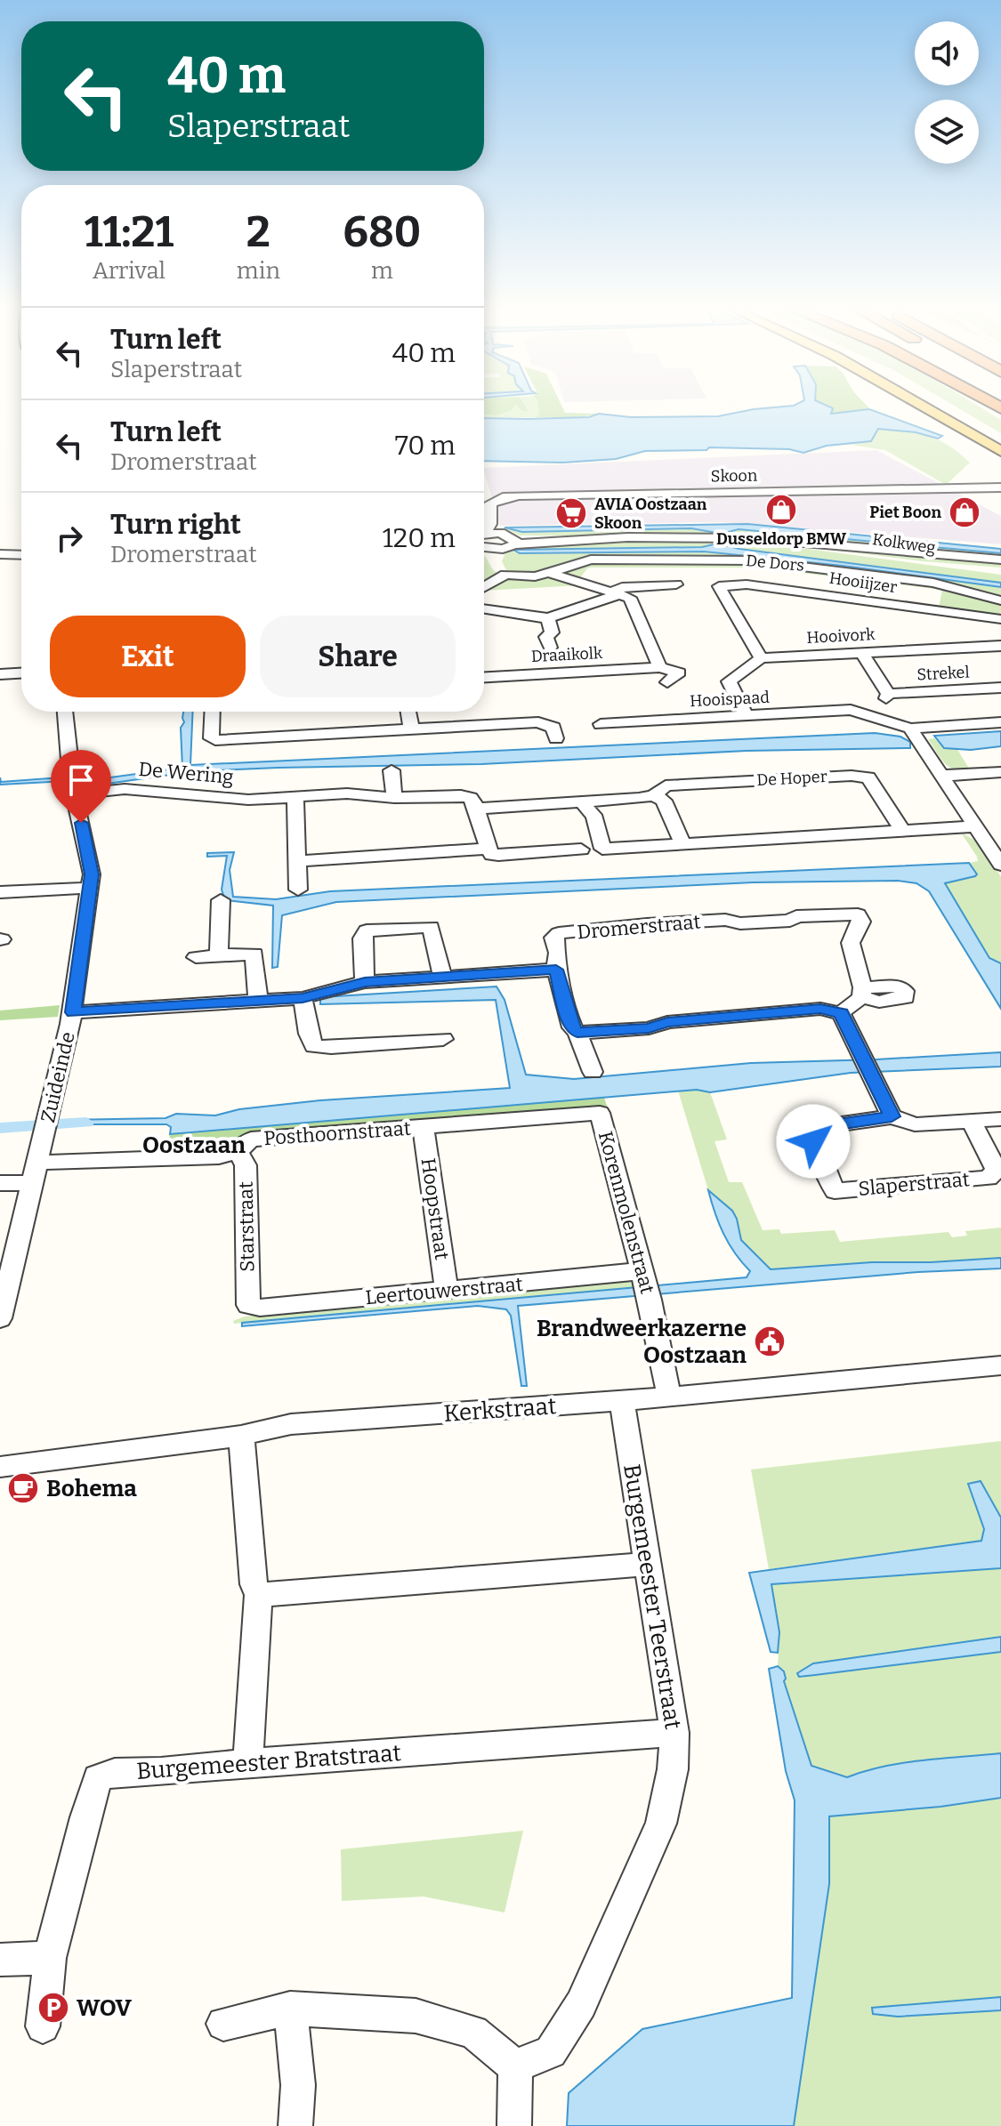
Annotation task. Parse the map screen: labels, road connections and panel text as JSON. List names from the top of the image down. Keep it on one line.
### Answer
{"streets":{"street":["Skoon","Kolkweg","De Dors","Hooiijzer","Hooivork","Draaikolk","Strekel","Hooispaad","De Wering","De Hoper","Dromerstraat","Zuideinde","Posthoornstraat","Slaperstraat","Hoopstraat","Korenmolenstraat","Starstraat","Leertouwerstraat","Kerkstraat","Burgemeester Teerstraat","Burgemeester Bratstraat"]},"crossings":[["Skoon","Kolkweg"],["Hooiijzer","Hooivork"],["Strekel","Hooispaad"],["De Wering","De Hoper"],["De Wering","Zuideinde"],["Zuideinde","Posthoornstraat"],["Posthoornstraat","Hoopstraat"],["Posthoornstraat","Korenmolenstraat"],["Posthoornstraat","Starstraat"],["Hoopstraat","Leertouwerstraat"],["Korenmolenstraat","Leertouwerstraat"],["Korenmolenstraat","Kerkstraat"],["Starstraat","Leertouwerstraat"],["Kerkstraat","Burgemeester Teerstraat"],["Burgemeester Teerstraat","Burgemeester Bratstraat"]],"districts":["Oostzaan"],"places":{"shop":["Dusseldorp BMW","Piet Boon"],"supermarket":["AVIA Oostzaan Skoon"],"public building":["Brandweerkazerne Oostzaan"],"cafe":["Bohema"],"parking":["WOV"]},"page":{"turn":["40 m","Slaperstraat"],"eta":["11:21","Arrival","2","min","680","m"],"list":[{"name":"Turn left","note":"Slaperstraat","value":"40 m"},{"name":"Turn left","note":"Dromerstraat","value":"70 m"},{"name":"Turn right","note":"Dromerstraat","value":"120 m"}],"buttons":["Exit","Share"]}}
